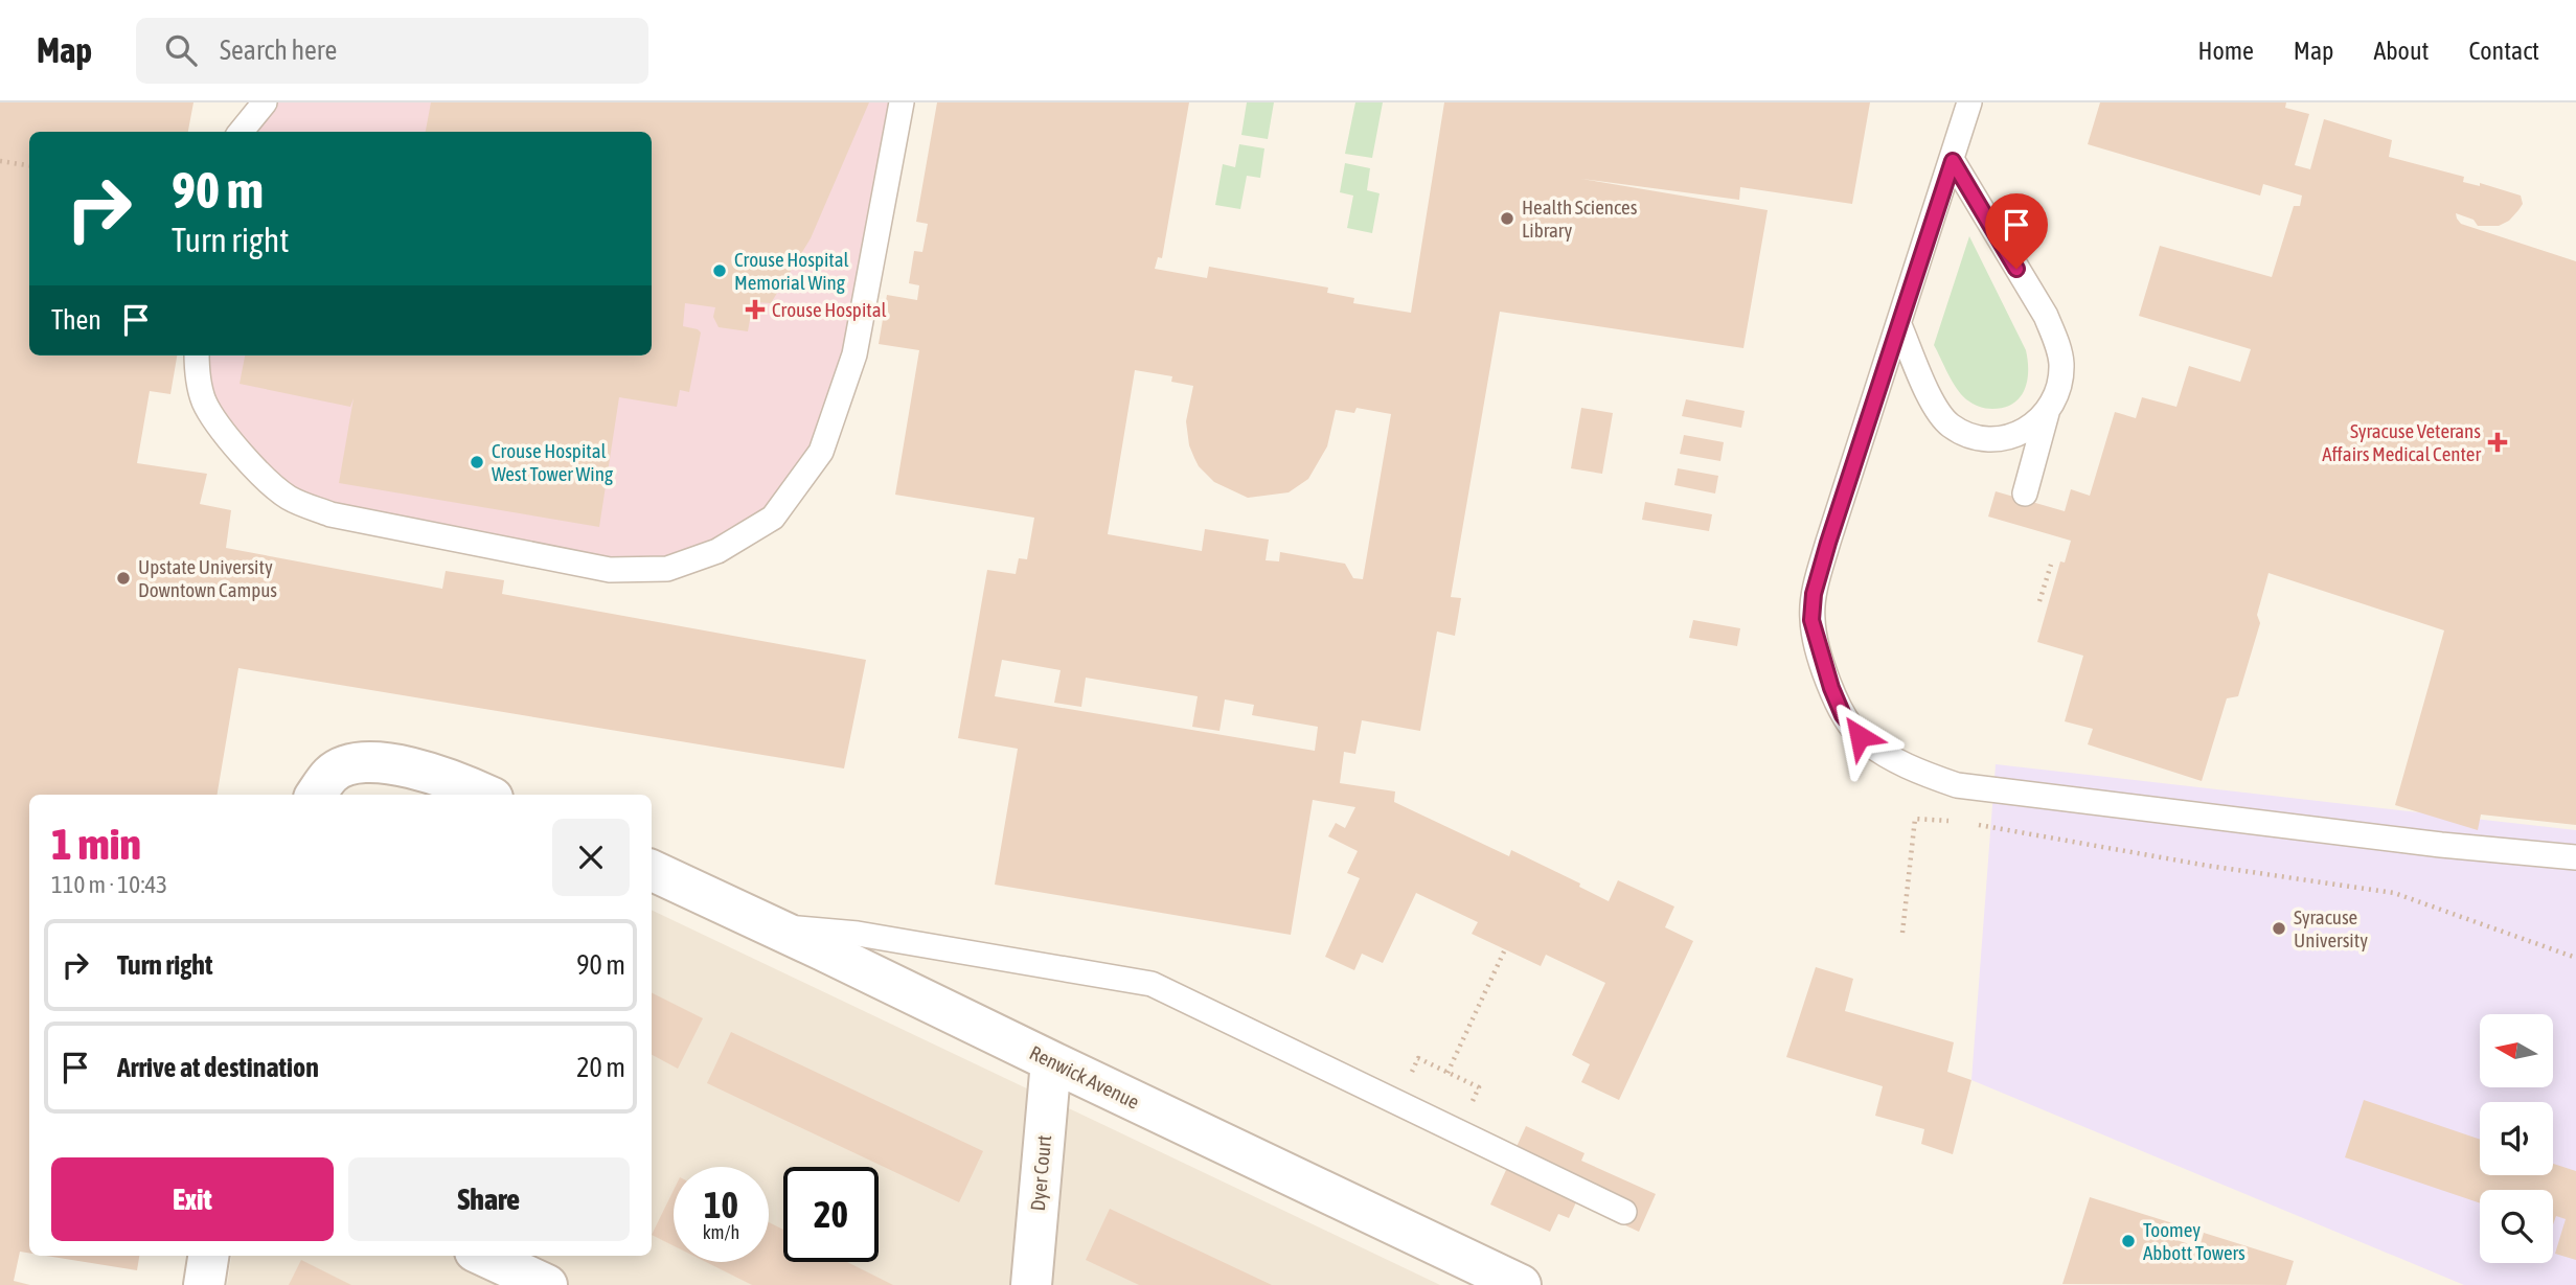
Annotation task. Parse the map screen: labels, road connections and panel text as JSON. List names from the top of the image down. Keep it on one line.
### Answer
{"streets":{"street":["Renwick Avenue","Dyer Court"]},"crossings":[["Renwick Avenue","Dyer Court"]],"places":{"other":["Health Sciences Library","Crouse Hospital Memorial Wing","Crouse Hospital West Tower Wing","Upstate University Downtown Campus","Syracuse University","Toomey Abbott Towers"],"health":["Crouse Hospital","Syracuse Veterans Affairs Medical Center"]},"north":"left","page":{"header":"Map","search":"Search here","nav":["Home","Map","About","Contact"],"turn":["90 m","Turn right"],"then":"Then","heading":["1 min","110 m · 10:43"],"list":[{"name":"Turn right","value":"90 m"},{"name":"Arrive at destination","value":"20 m"}],"buttons":["Exit","Share"],"speed":"10 km/h","limit":"20"}}
